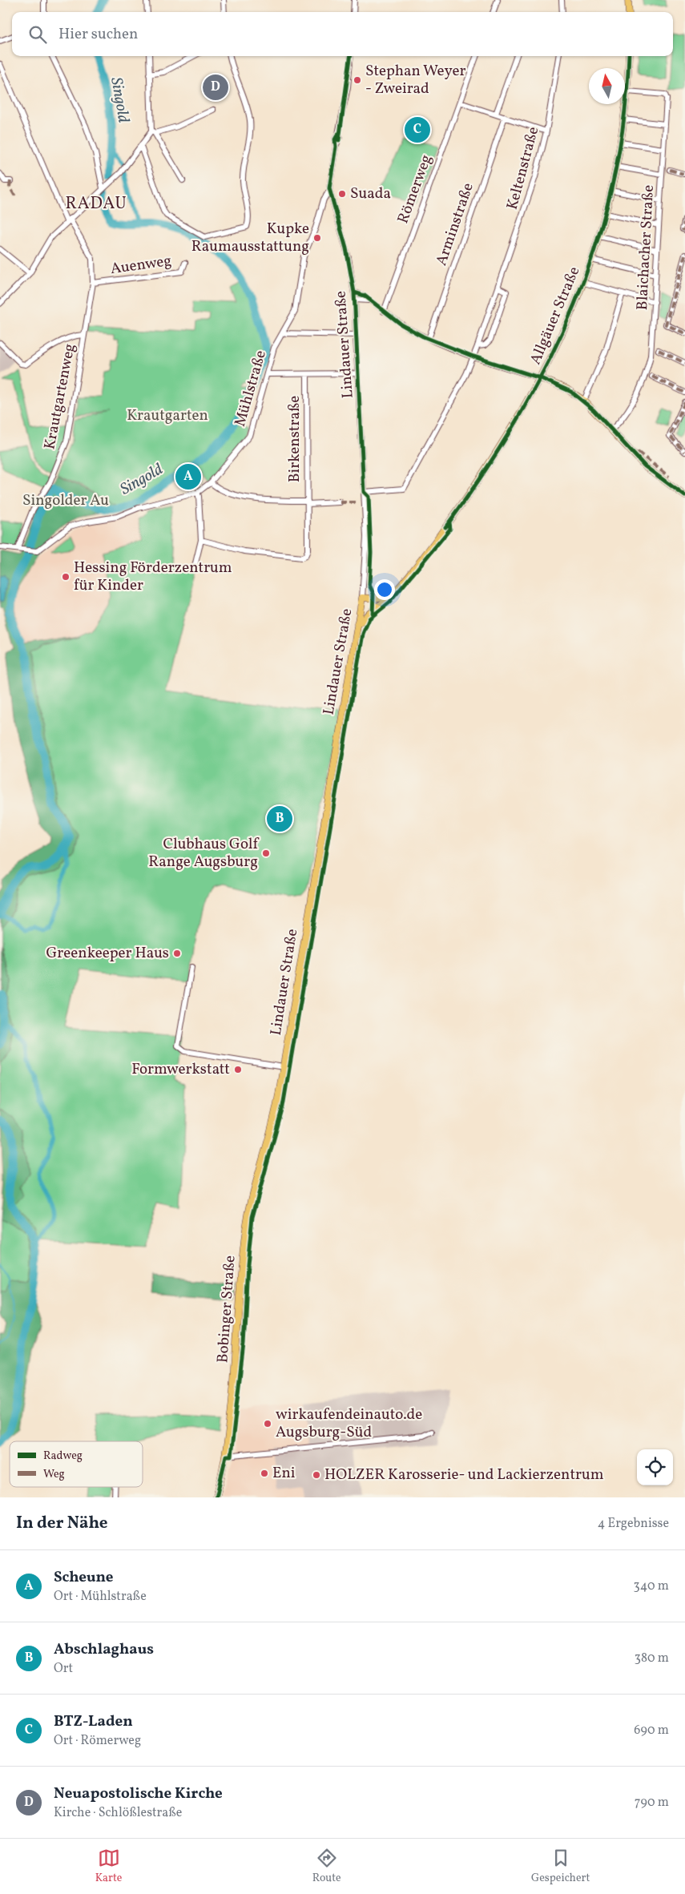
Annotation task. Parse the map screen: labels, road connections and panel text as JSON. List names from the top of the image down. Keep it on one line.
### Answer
{"streets":{"main road":["Allgäuer Straße","Lindauer Straße","Bobinger Straße"],"street":["Keltenstraße","Römerweg","Arminstraße","Blaichacher Straße","Auenweg","Mühlstraße","Krautgartenweg","Birkenstraße"]},"crossings":[["Keltenstraße","Lindauer Straße"],["Blaichacher Straße","Allgäuer Straße"],["Auenweg","Krautgartenweg"],["Allgäuer Straße","Lindauer Straße"],["Lindauer Straße","Mühlstraße"],["Lindauer Straße","Bobinger Straße"],["Mühlstraße","Krautgartenweg"]],"districts":["RADAU"],"water":["Singold"],"parks":["Krautgarten","Singolder Au"],"places":["Stephan Weyer - Zweirad","Suada","Kupke Raumausstattung","Hessing Förderzentrum für Kinder","Clubhaus Golf Range Augsburg","Greenkeeper Haus","Formwerkstatt","wirkaufendeinauto.de Augsburg-Süd","Eni","HOLZER Karosserie- und Lackierzentrum"],"legend":["Radweg","Weg"],"north":"top","page":{"search":"Hier suchen","pins":["D","C","A","B"],"heading":["In der Nähe","4 Ergebnisse"],"list":[{"mark":"A","name":"Scheune","note":"Ort · Mühlstraße","value":"340 m"},{"mark":"B","name":"Abschlaghaus","note":"Ort","value":"380 m"},{"mark":"C","name":"BTZ-Laden","note":"Ort · Römerweg","value":"690 m"},{"mark":"D","name":"Neuapostolische Kirche","note":"Kirche · Schlößlestraße","value":"790 m"}],"nav":["Karte","Route","Gespeichert"]}}
